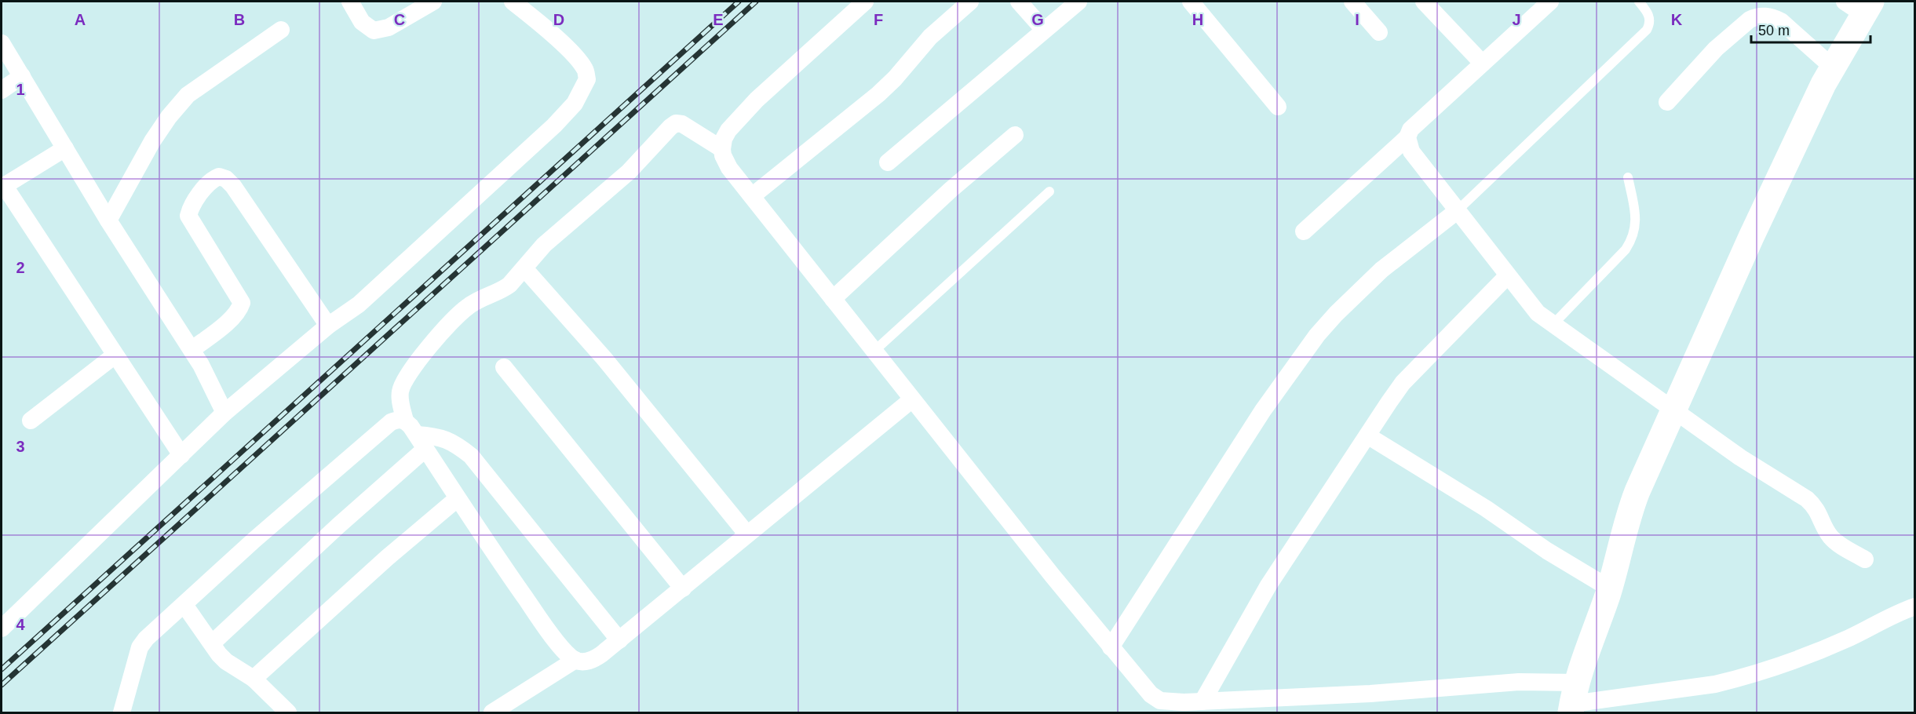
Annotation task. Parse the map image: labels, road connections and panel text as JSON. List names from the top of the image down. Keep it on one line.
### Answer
{"scale_bar":"50 m","grid":{"columns":["A","B","C","D","E","F","G","H","I","J","K"],"rows":["1","2","3","4"]}}
